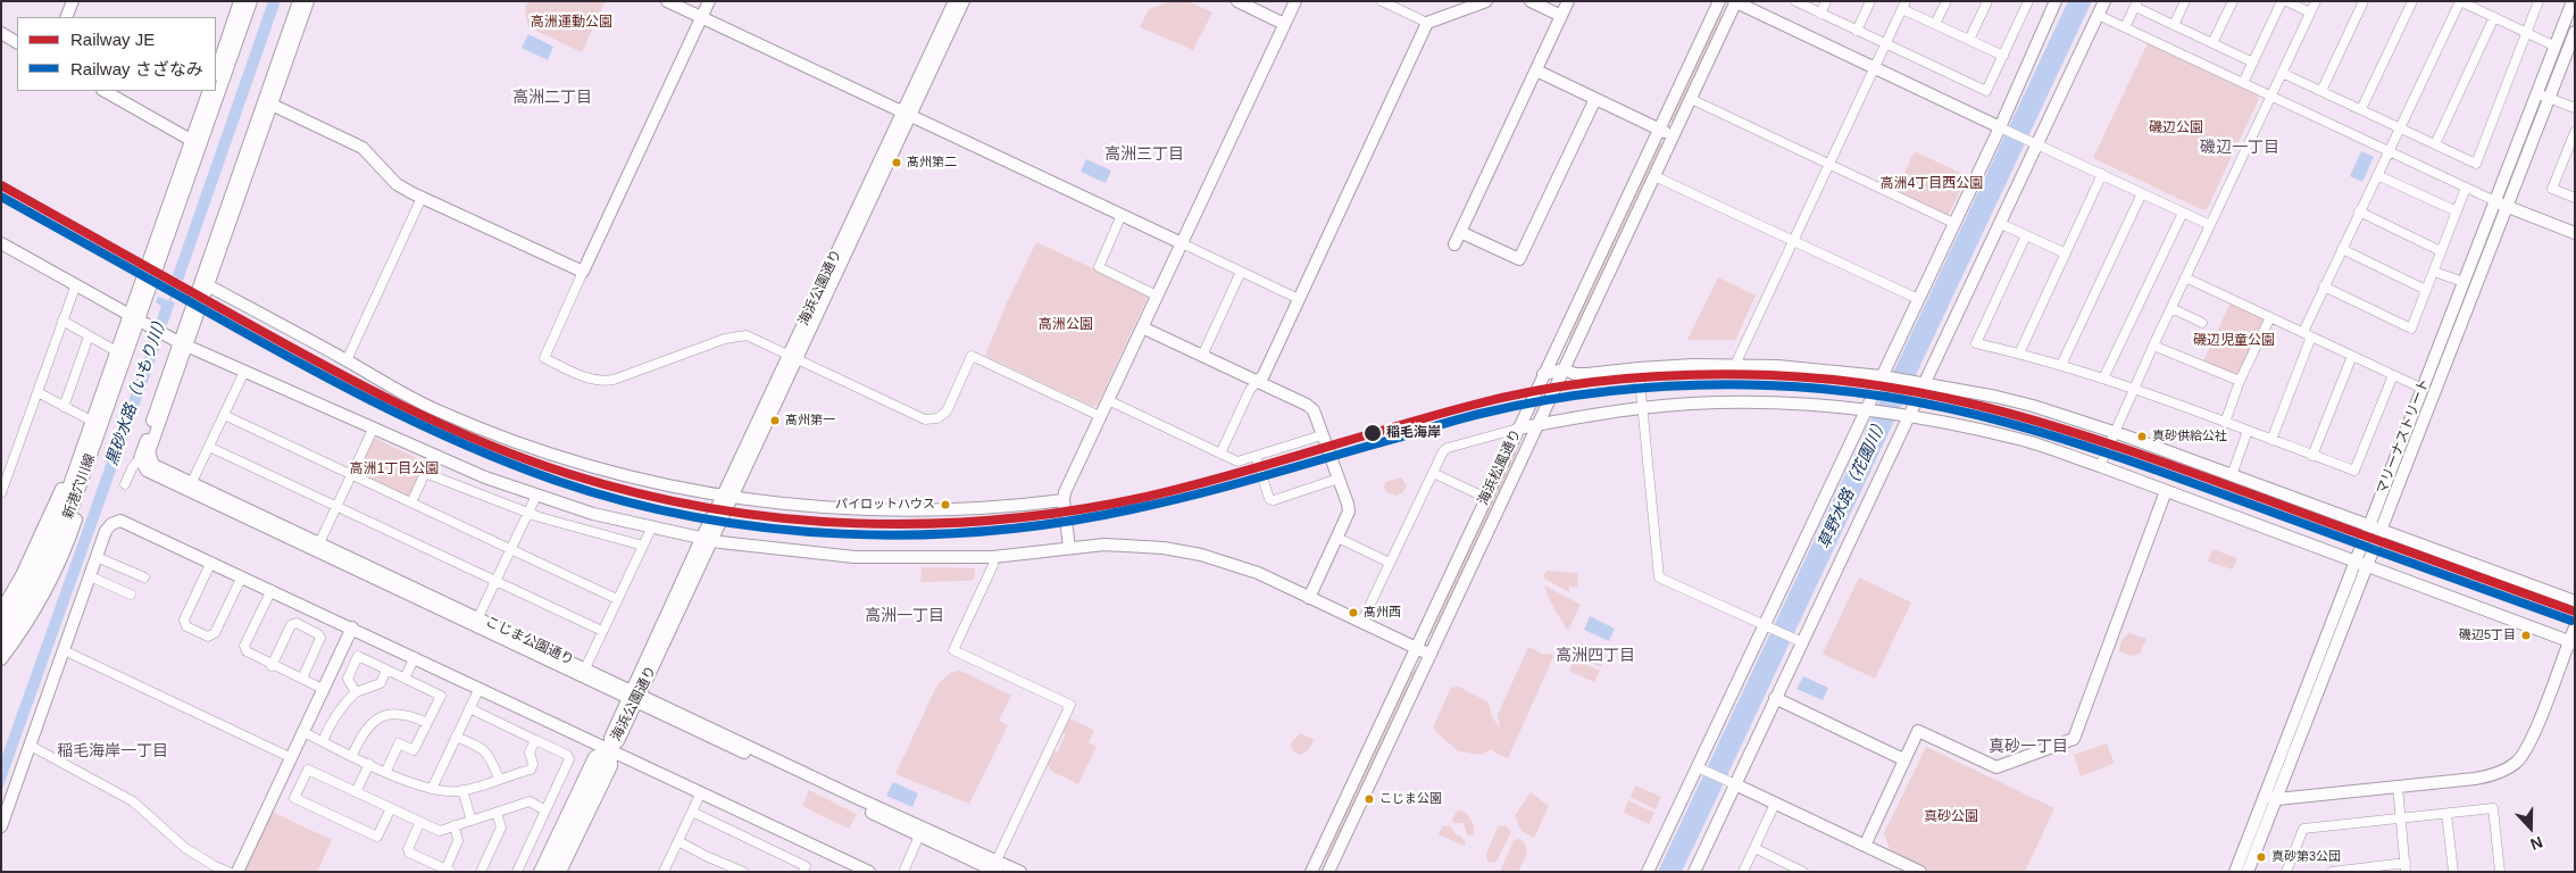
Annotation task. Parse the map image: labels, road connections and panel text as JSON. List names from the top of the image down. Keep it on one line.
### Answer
{"streets":{"street":["海浜公園通り","マリーナストリート","海浜松風通り","新港穴川線","こじま公園通り"]},"crossings":[["海浜公園通り","こじま公園通り"]],"districts":["高洲二丁目","磯辺一丁目","高洲三丁目","高洲一丁目","高洲四丁目","真砂一丁目","稲毛海岸一丁目"],"water":["黒砂水路（いもり川）","草野水路（花園川）"],"parks":["高洲運動公園","磯辺公園","高洲4丁目西公園","高洲公園","磯辺児童公園","高洲1丁目公園","真砂公園"],"places":["髙州第二","髙州第一","稲毛海岸","真砂供給公社","パイロットハウス","髙州西","磯辺5丁目","こじま公園","真砂第3公団"],"lines":["rail line JE","rail line さざなみ"],"legend":["Railway JE","Railway さざなみ"],"north":"bottom"}
